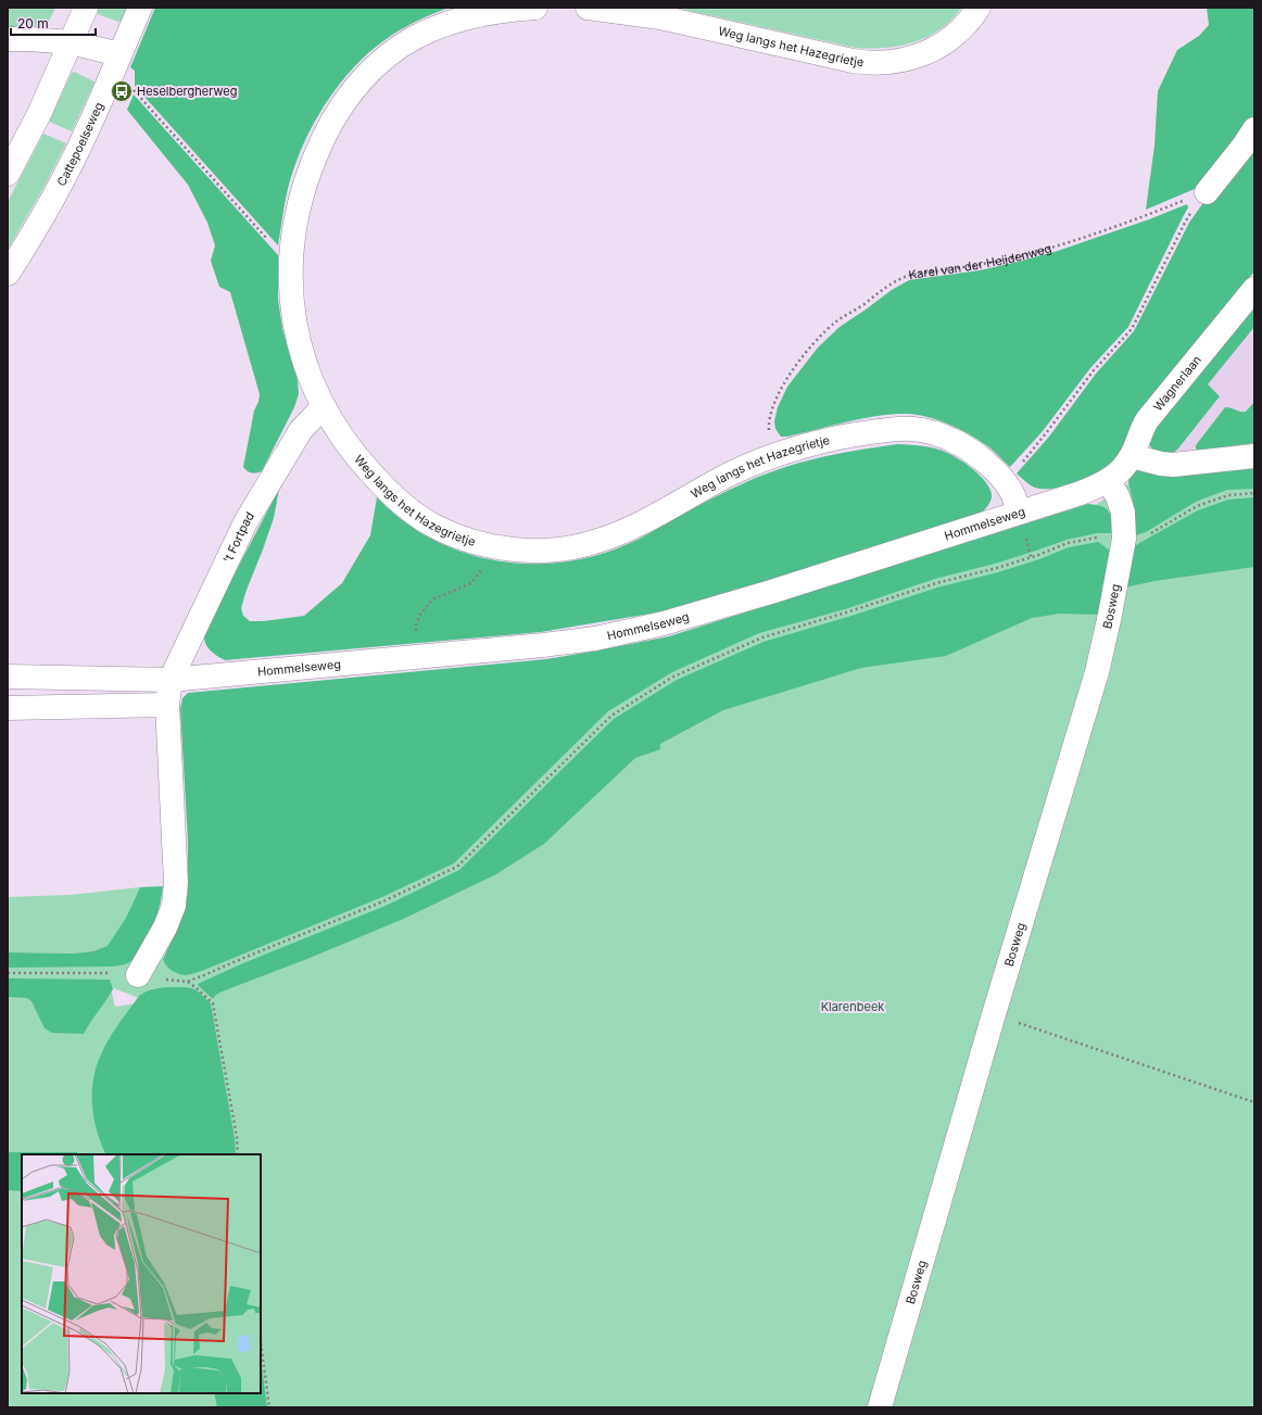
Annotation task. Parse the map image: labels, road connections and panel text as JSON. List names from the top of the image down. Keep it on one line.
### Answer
{"streets":{"street":["Weg langs het Hazegrietje","Cattepoelseweg","Wagnerlaan","Hommelseweg","'t Fortpad","Bosweg"],"path":["Karel van der Heijdenweg"]},"crossings":[["Weg langs het Hazegrietje","Karel van der Heijdenweg"],["Weg langs het Hazegrietje","Hommelseweg"],["Weg langs het Hazegrietje","'t Fortpad"],["Wagnerlaan","Hommelseweg"],["Wagnerlaan","Bosweg"],["Hommelseweg","'t Fortpad"],["Hommelseweg","Bosweg"]],"parks":["Klarenbeek"],"places":{"bus stop":["Heselbergherweg"]},"scale_bar":"20 m"}
